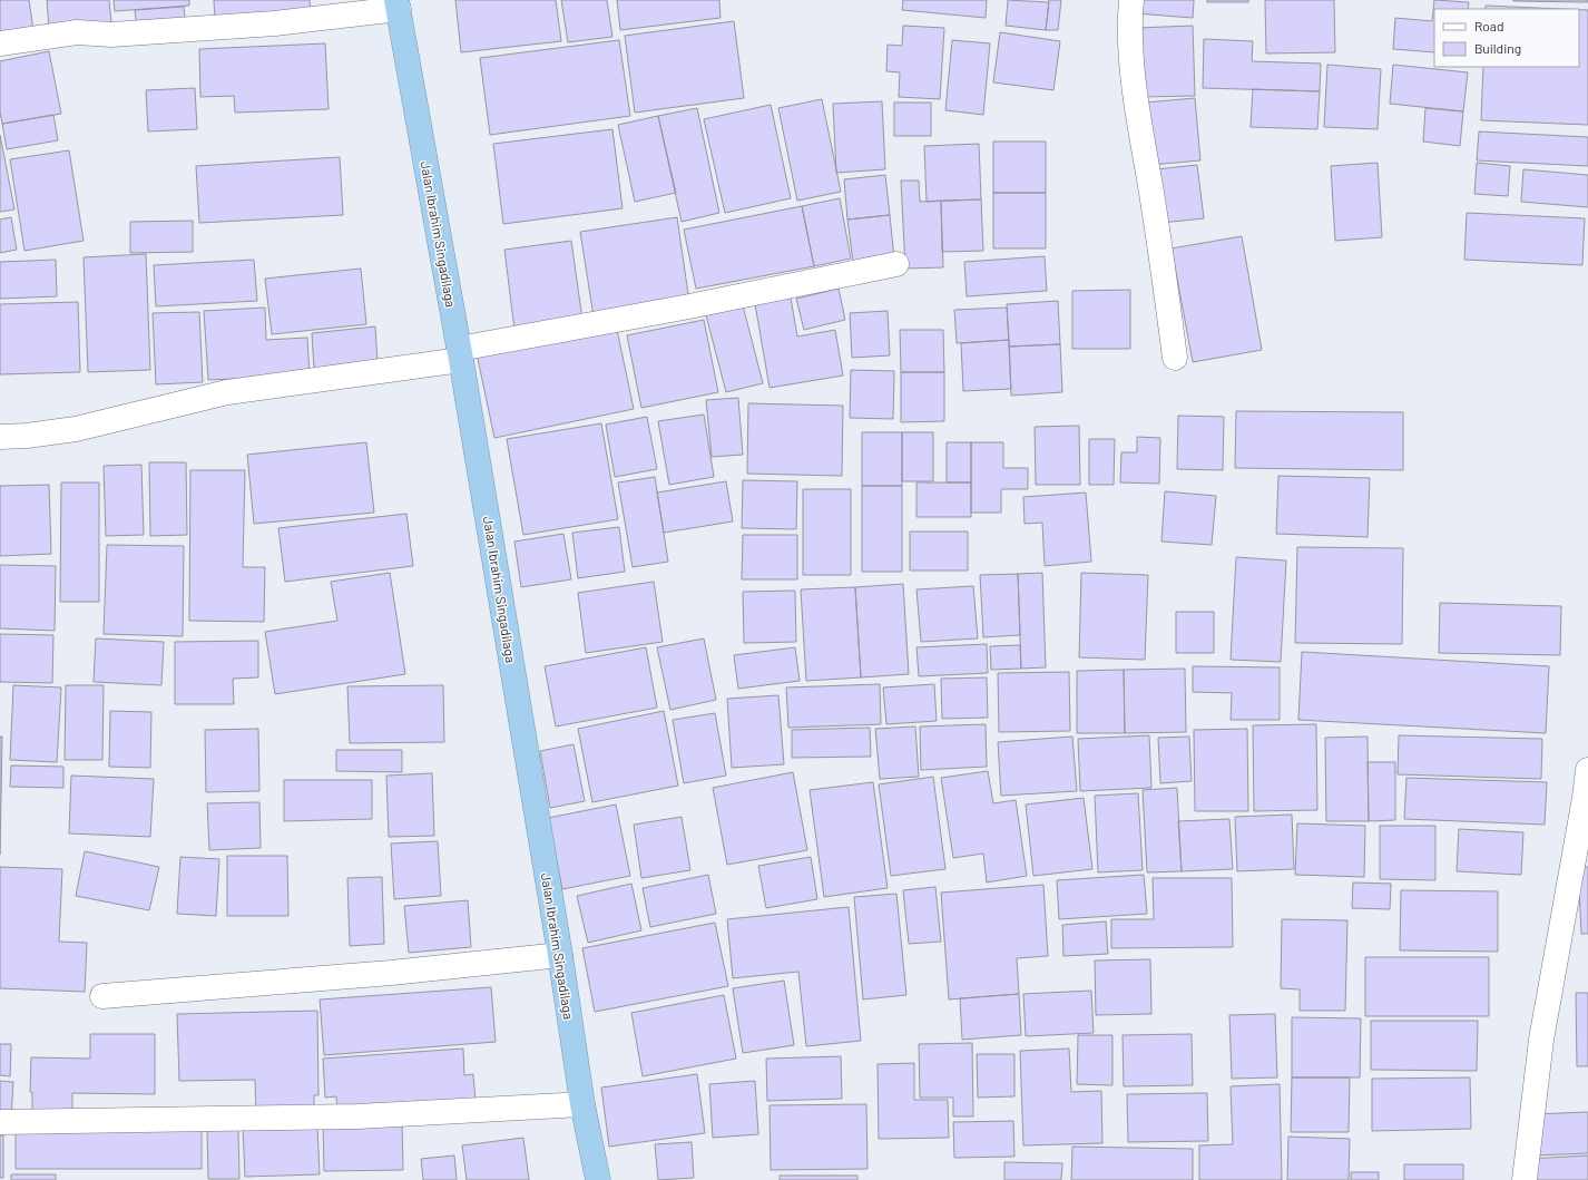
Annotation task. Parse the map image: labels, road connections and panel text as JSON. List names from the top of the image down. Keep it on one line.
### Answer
{"streets":{"highway":["Jalan Ibrahim Singadilaga"]},"legend":["Road","Building"]}
